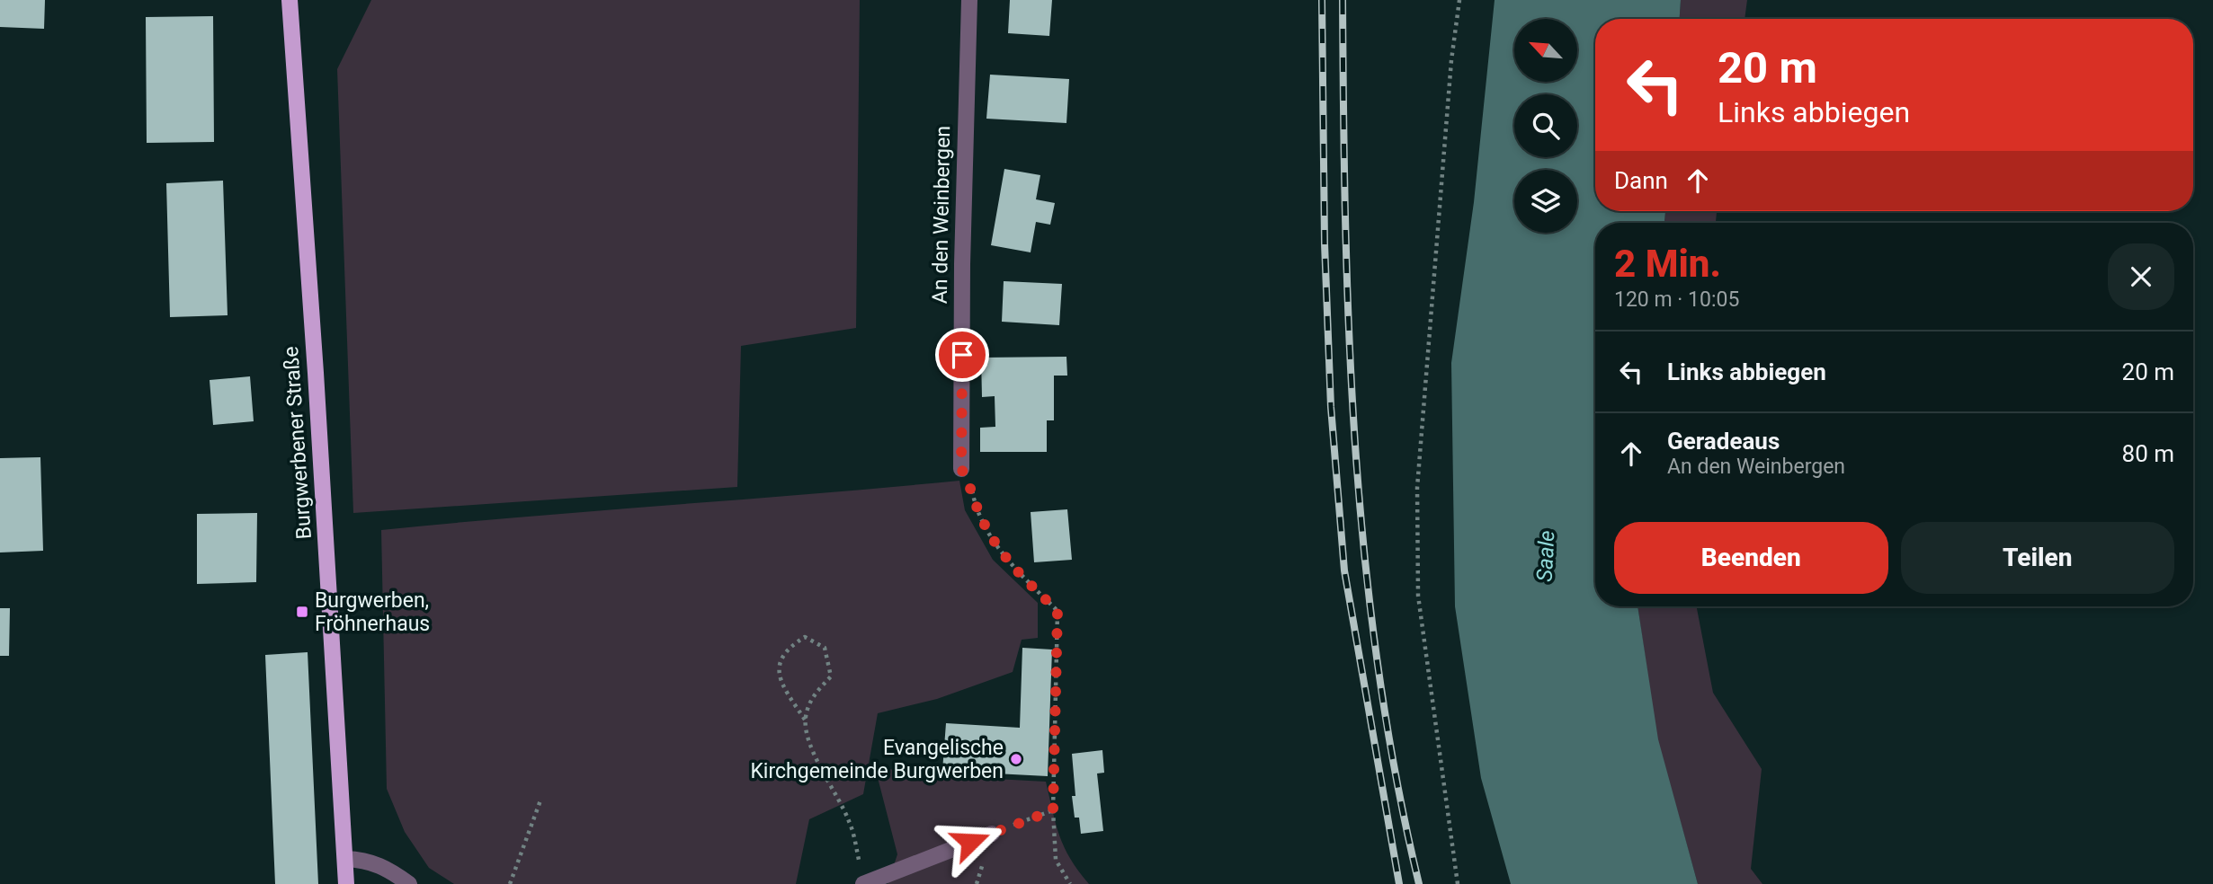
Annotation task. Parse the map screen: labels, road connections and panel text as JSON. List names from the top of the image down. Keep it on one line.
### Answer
{"streets":{"main road":["Burgwerbener Straße"],"street":["An den Weinbergen"]},"water":["Saale"],"places":{"transit":["Burgwerben, Fröhnerhaus"],"other":["Evangelische Kirchgemeinde Burgwerben"]},"north":"top left","page":{"turn":["20 m","Links abbiegen"],"then":"Dann","heading":["2 Min.","120 m · 10:05"],"list":[{"name":"Links abbiegen","value":"20 m"},{"name":"Geradeaus","note":"An den Weinbergen","value":"80 m"}],"buttons":["Beenden","Teilen"]}}
